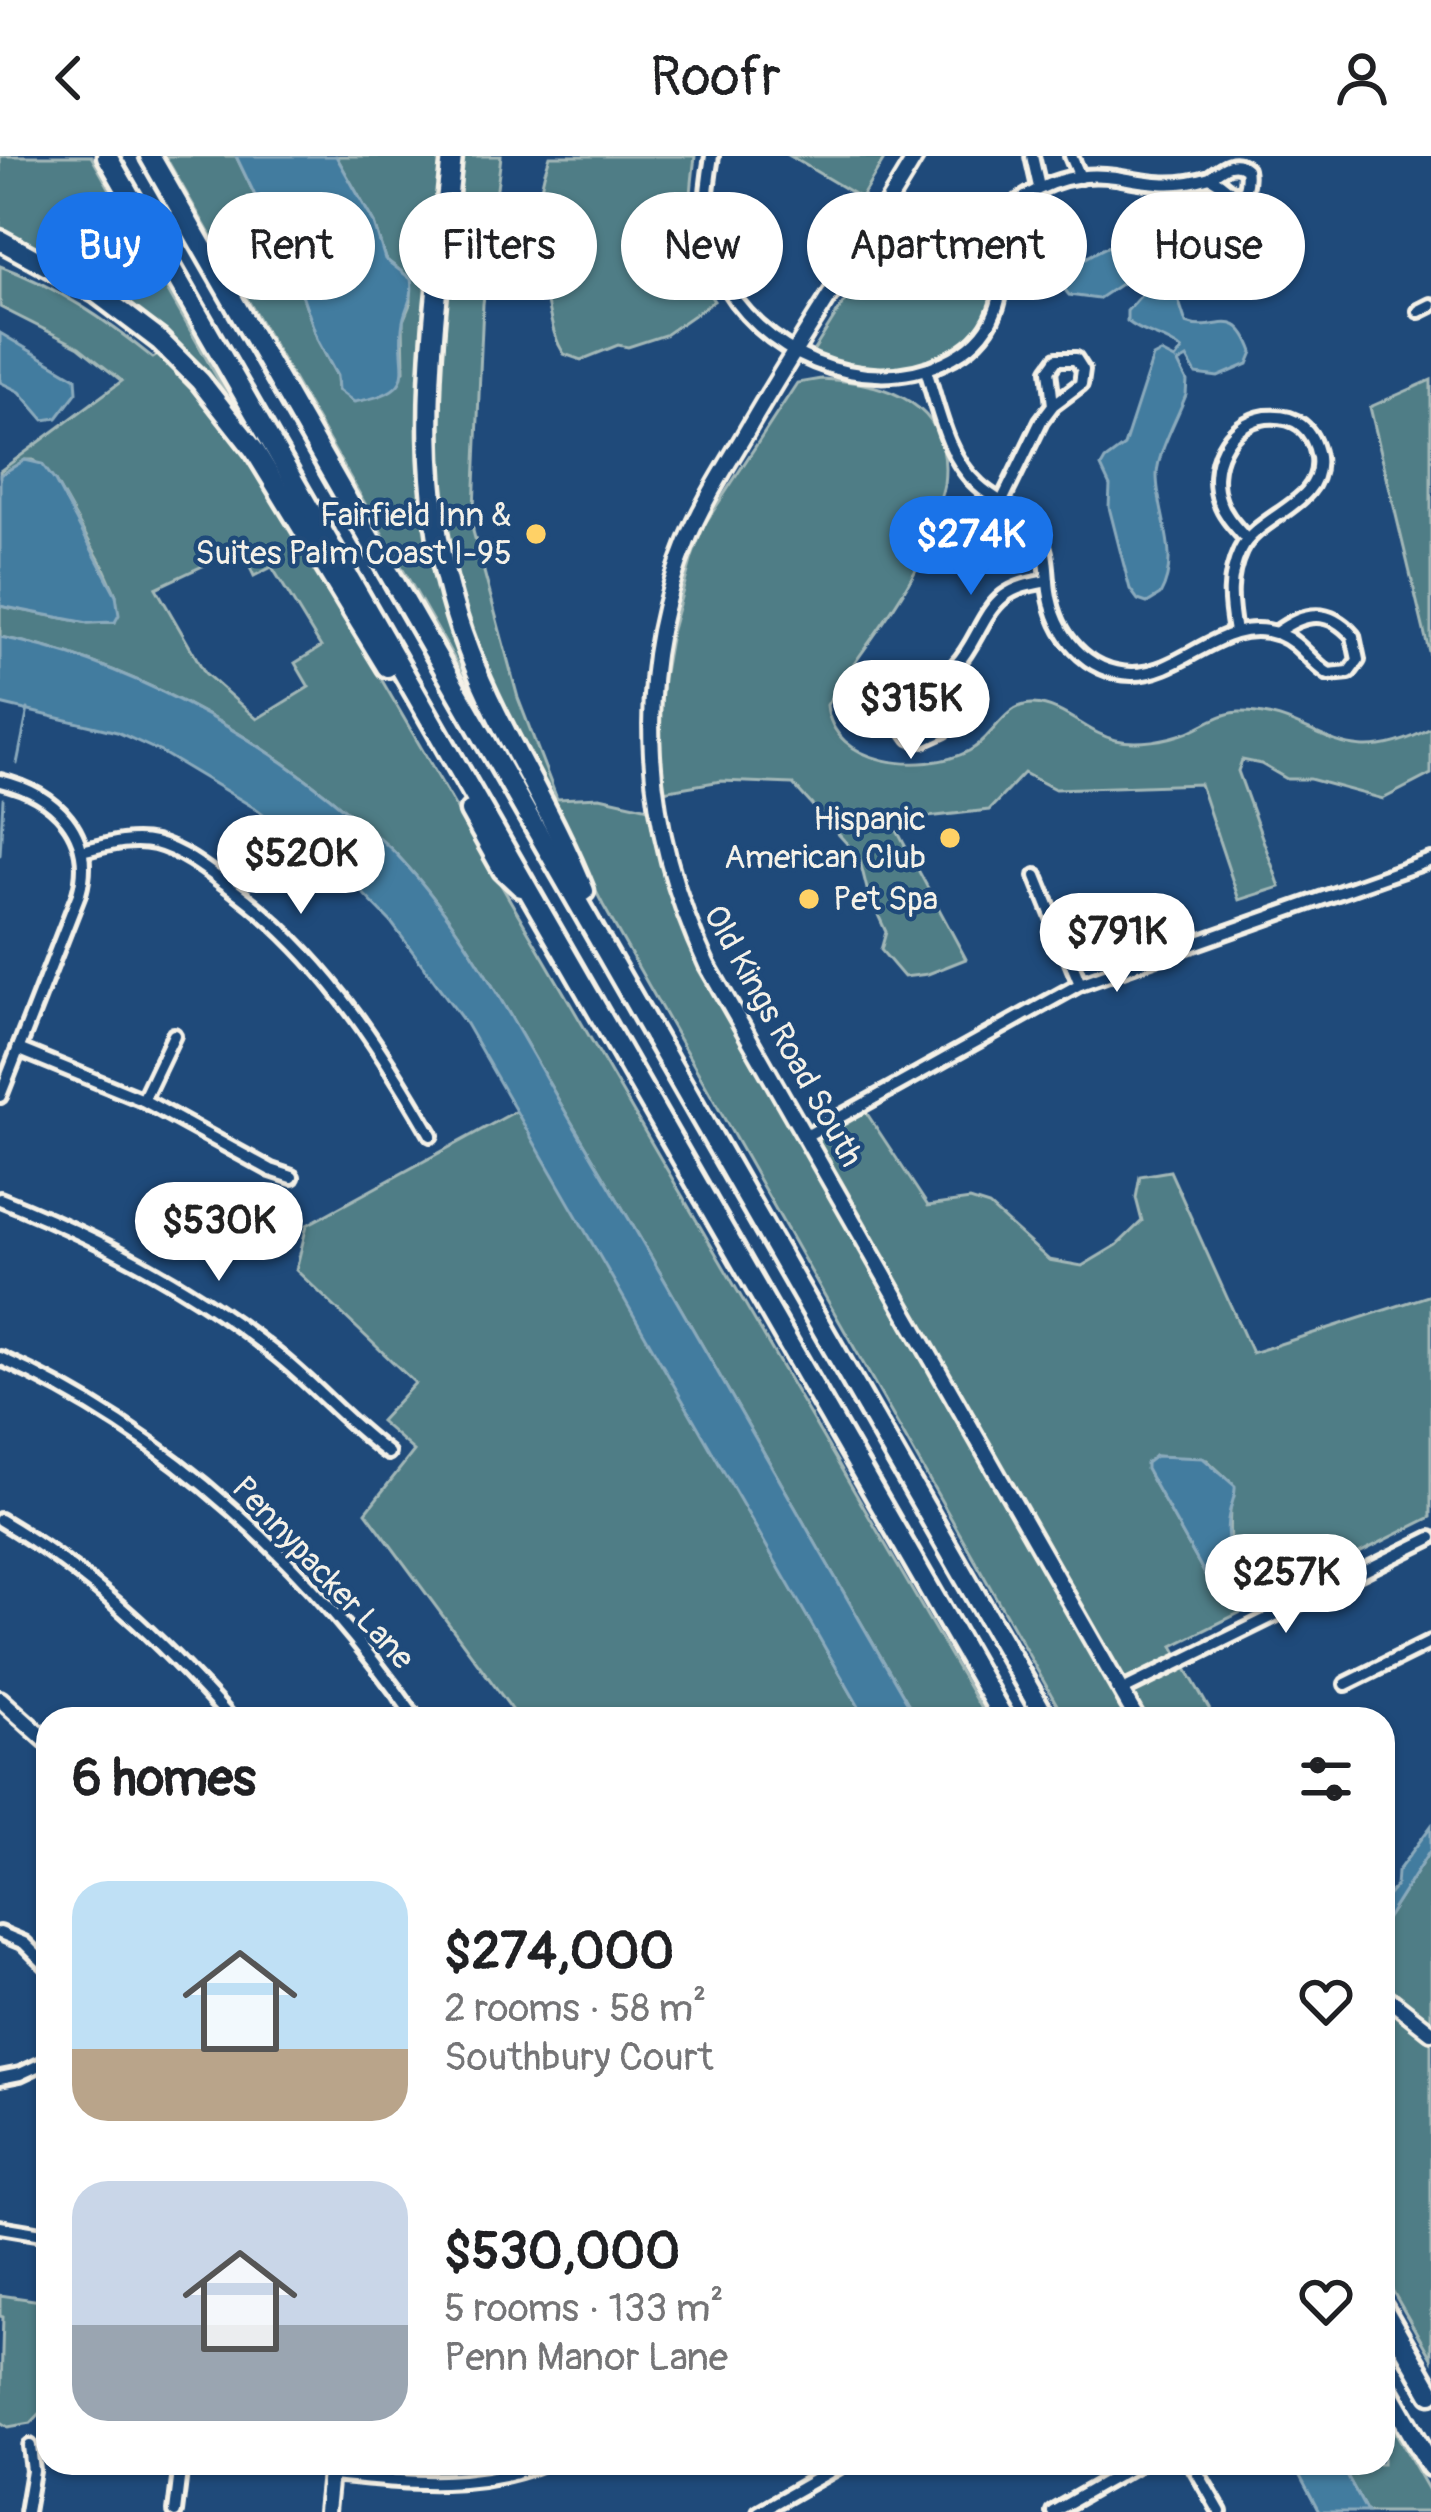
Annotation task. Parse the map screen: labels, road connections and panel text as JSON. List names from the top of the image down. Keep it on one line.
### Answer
{"streets":{"street":["Old Kings Road South","Pennypacker Lane"]},"places":["Fairfield Inn & Suites Palm Coast I-95","Hispanic American Club","Pet Spa"],"page":{"header":"Roofr","chip":["Buy","Rent","Filters","New","Apartment","House"],"price":["$274K","$315K","$520K","$791K","$530K","$257K"],"heading":"6 homes","list":[{"name":"$274,000","note":"2 rooms · 58 m² · Southbury Court"},{"name":"$530,000","note":"5 rooms · 133 m² · Penn Manor Lane"}]}}
